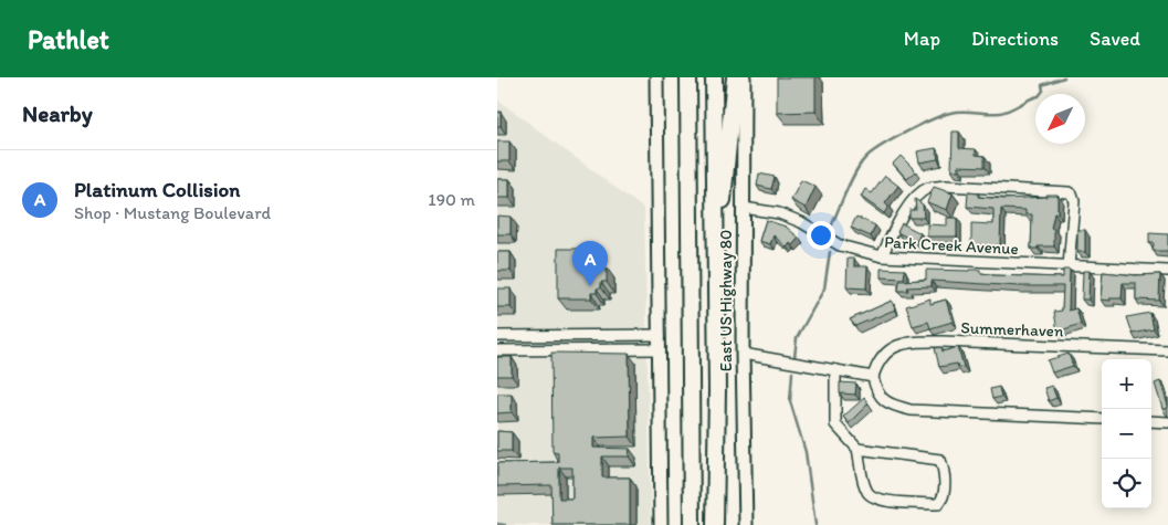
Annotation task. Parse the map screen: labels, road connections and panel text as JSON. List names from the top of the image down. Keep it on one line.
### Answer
{"streets":{"main road":["East US Highway 80"],"street":["Park Creek Avenue","Summerhaven"]},"crossings":[["Park Creek Avenue","East US Highway 80"]],"north":"bottom left","page":{"header":"Pathlet","nav":["Map","Directions","Saved"],"heading":"Nearby","list":[{"mark":"A","name":"Platinum Collision","note":"Shop · Mustang Boulevard","value":"190 m"}],"pins":"A","map_buttons":["+","−"]}}
